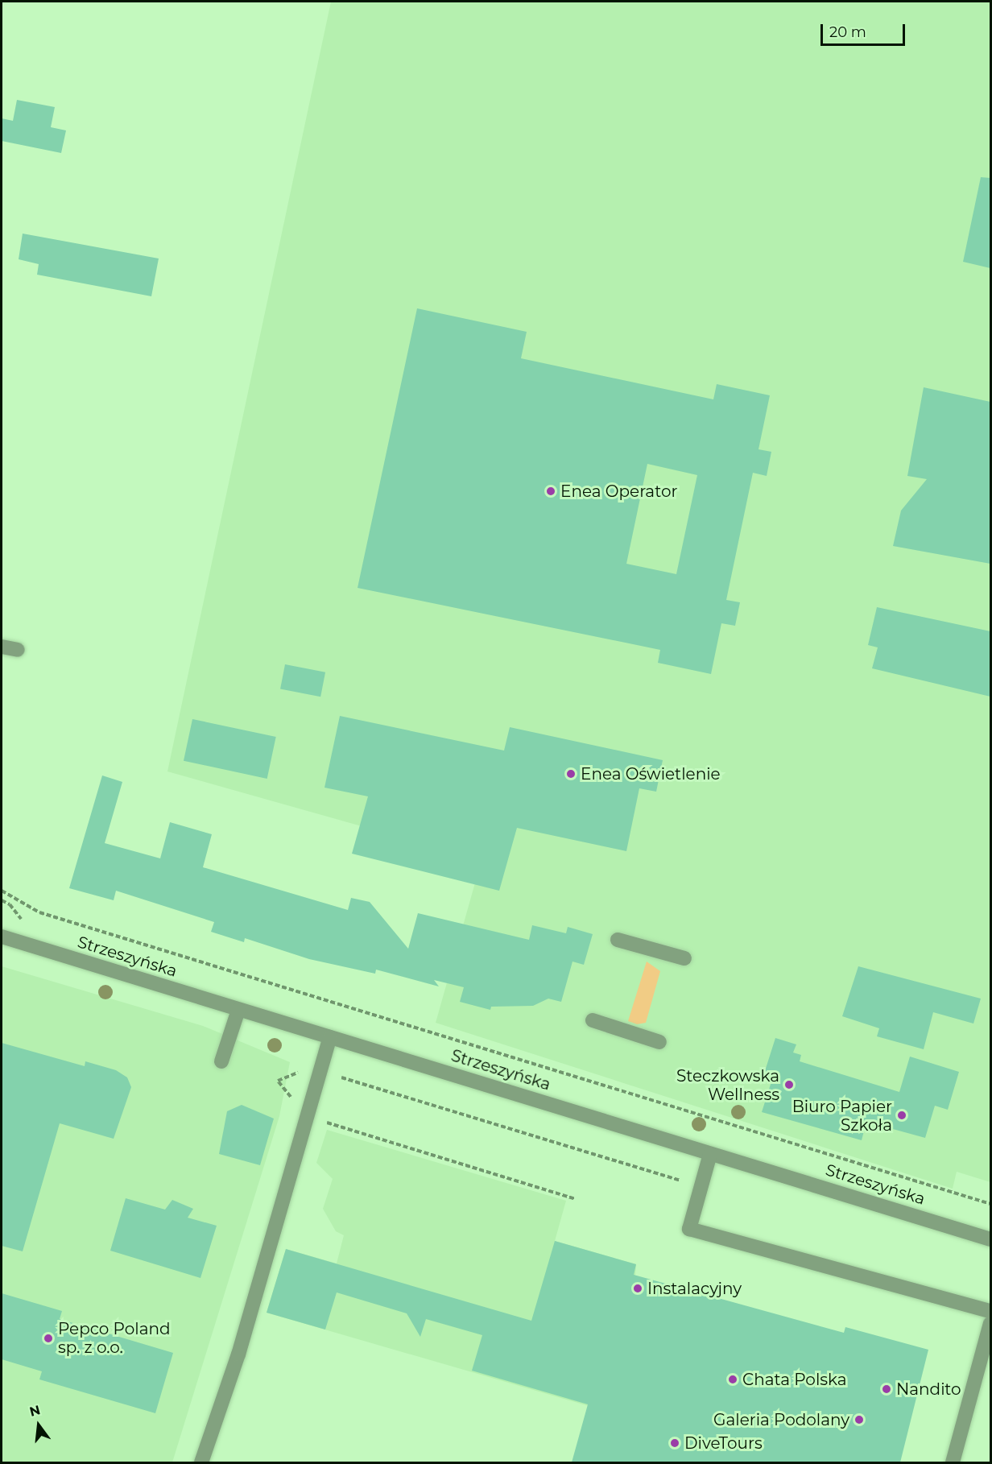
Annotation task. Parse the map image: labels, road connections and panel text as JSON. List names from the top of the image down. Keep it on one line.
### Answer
{"streets":{"street":["Strzeszyńska"]},"places":["Enea Operator","Enea Oświetlenie","Steczkowska Wellness","Biuro Papier Szkoła","Instalacyjny","Pepco Poland sp. z o.o.","Chata Polska","Nandito","Galeria Podolany","DiveTours"],"scale_bar":"20 m","north":"top"}
